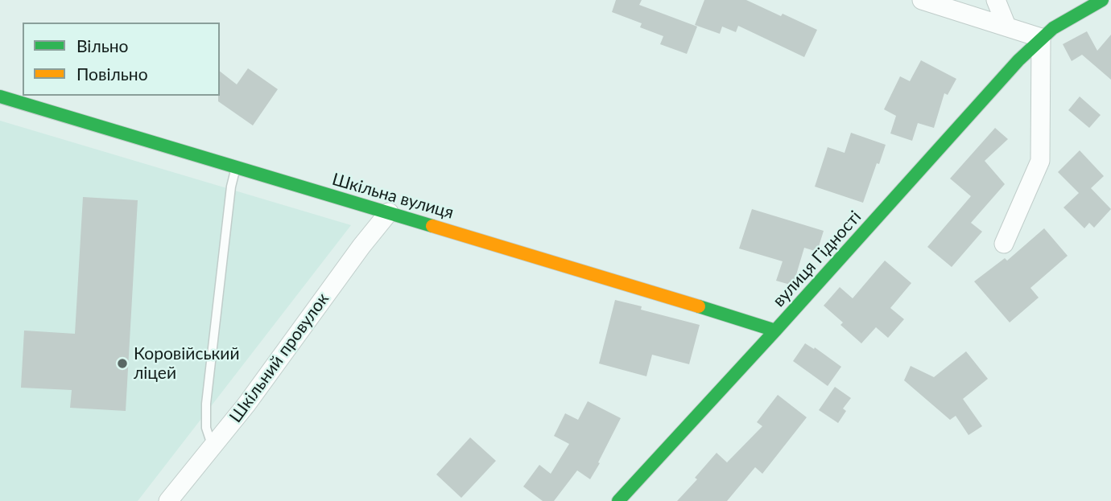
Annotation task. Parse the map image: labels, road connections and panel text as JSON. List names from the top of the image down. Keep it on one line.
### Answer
{"streets":{"street":["Шкільна вулиця","вулиця Гідності","Шкільний провулок"]},"crossings":[["Шкільна вулиця","вулиця Гідності"],["Шкільна вулиця","Шкільний провулок"]],"places":["Коровійський ліцей"],"legend":["Вільно","Повільно"]}
